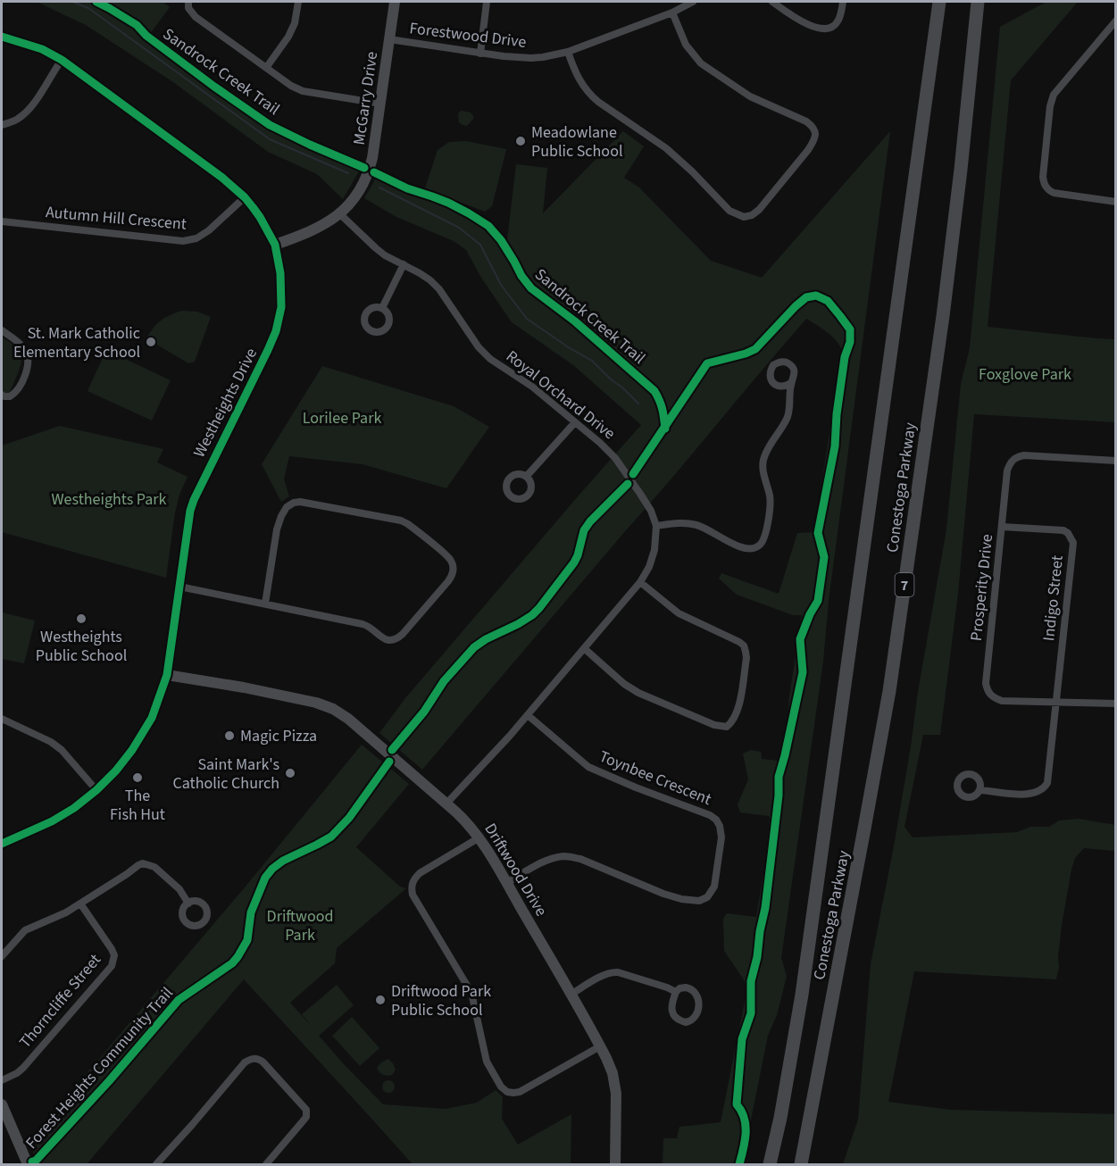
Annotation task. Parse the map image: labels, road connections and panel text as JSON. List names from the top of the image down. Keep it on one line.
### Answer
{"streets":{"highway":["Conestoga Parkway","7"],"street":["Forestwood Drive","McGarry Drive","Autumn Hill Crescent","Royal Orchard Drive","Westheights Drive","Prosperity Drive","Indigo Street","Toynbee Crescent","Driftwood Drive","Thorncliffe Street"],"cycle path":["Sandrock Creek Trail","Forest Heights Community Trail"]},"crossings":[["Forestwood Drive","McGarry Drive"],["McGarry Drive","Royal Orchard Drive"],["McGarry Drive","Westheights Drive"],["Autumn Hill Crescent","Westheights Drive"],["Westheights Drive","Driftwood Drive"],["Prosperity Drive","Indigo Street"],["Toynbee Crescent","Driftwood Drive"]],"parks":["Foxglove Park","Lorilee Park","Westheights Park","Driftwood Park"],"places":["Meadowlane Public School","St. Mark Catholic Elementary School","Westheights Public School","Magic Pizza","Saint Mark's Catholic Church","The Fish Hut","Driftwood Park Public School"]}
